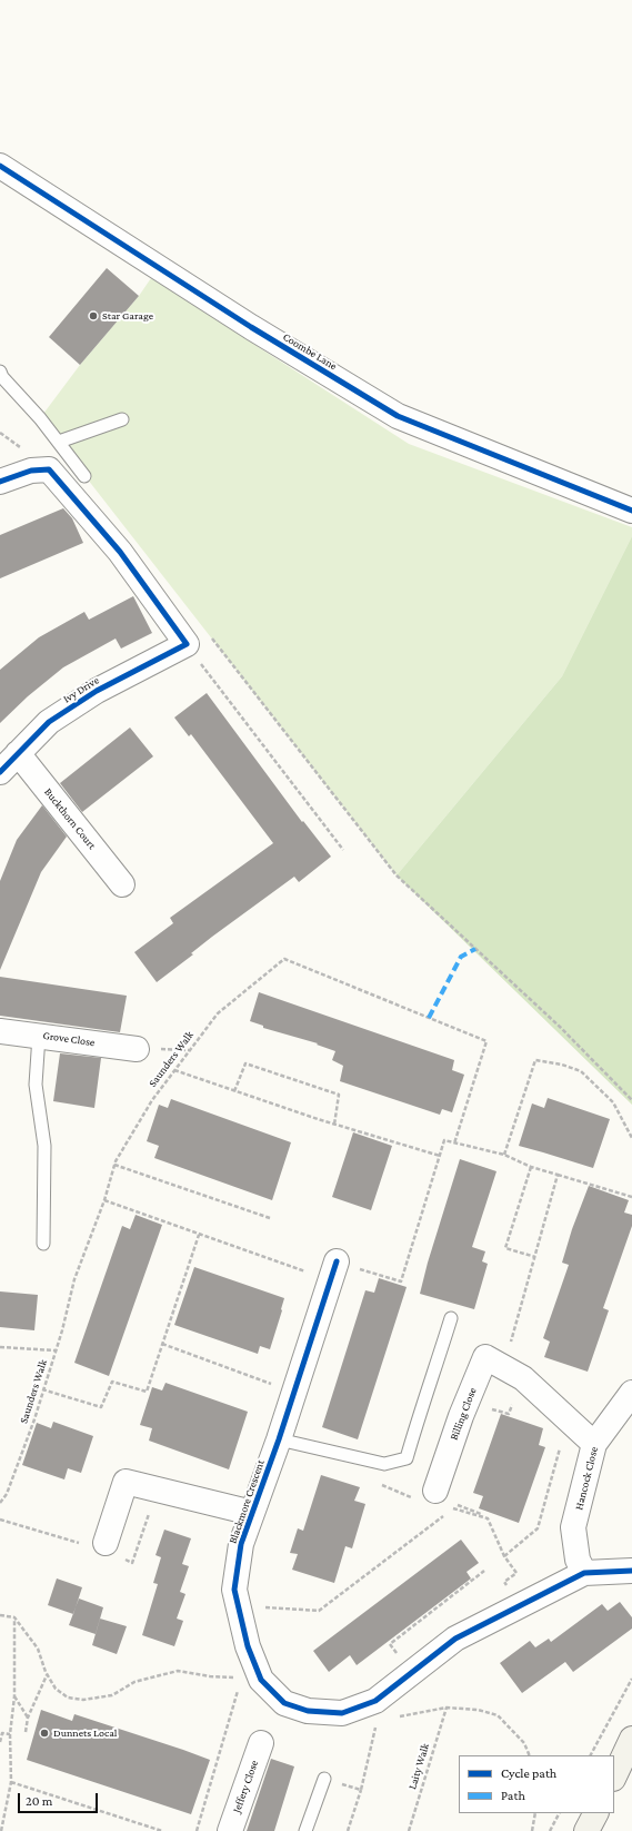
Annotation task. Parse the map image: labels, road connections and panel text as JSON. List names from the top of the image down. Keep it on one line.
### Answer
{"streets":{"street":["Coombe Lane","Ivy Drive","Buckthorn Court","Grove Close","Billing Close","Hancock Close","Blackmore Crescent","Jeffery Close"],"path":["Saunders Walk","Laity Walk"]},"crossings":[["Ivy Drive","Buckthorn Court"],["Billing Close","Hancock Close"],["Hancock Close","Blackmore Crescent"]],"places":["Star Garage","Dunnets Local"],"legend":["Cycle path","Path"],"scale_bar":"20 m"}
